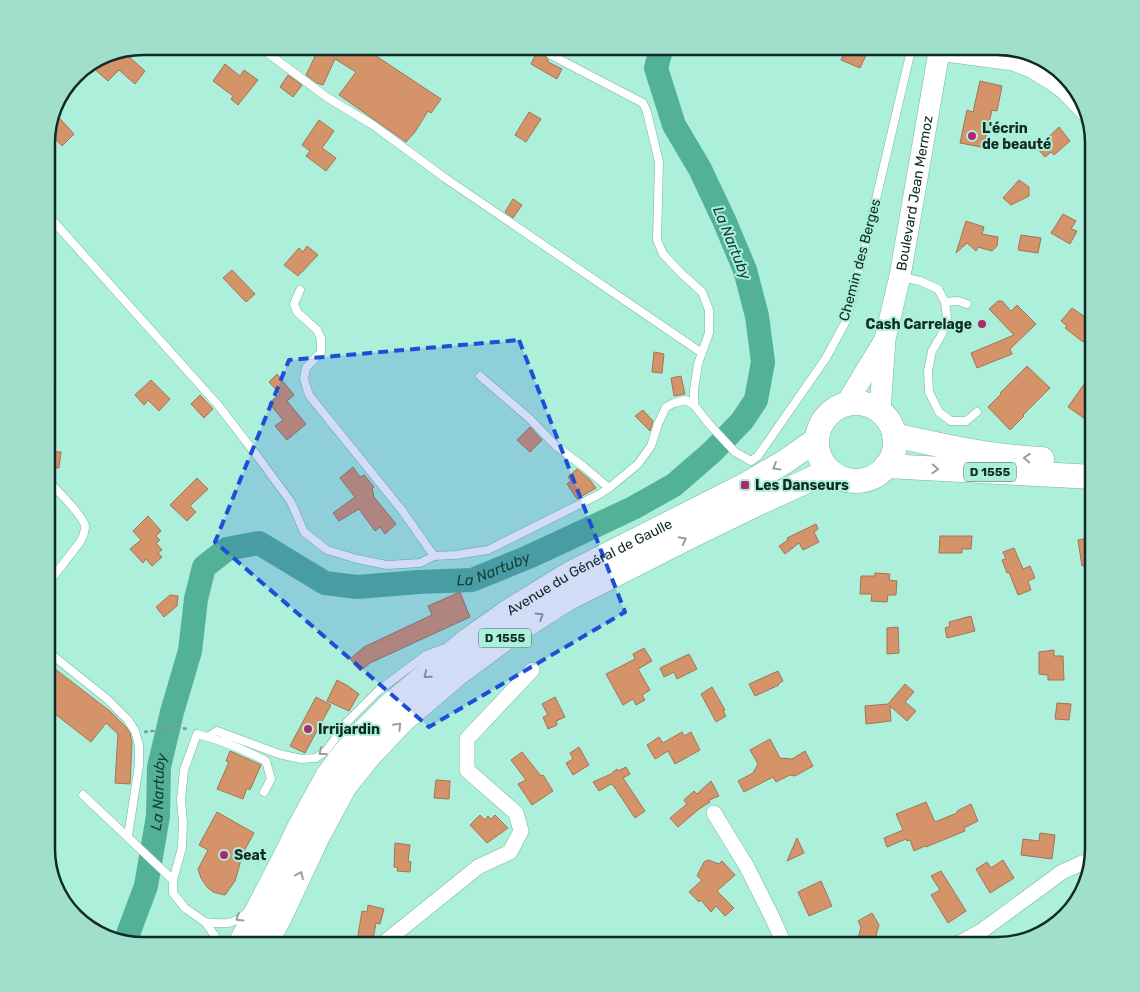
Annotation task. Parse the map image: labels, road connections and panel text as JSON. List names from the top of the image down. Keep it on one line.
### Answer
{"streets":{"main road":["Boulevard Jean Mermoz","D 1555","Avenue du Général de Gaulle"],"lane":["Chemin des Berges"]},"crossings":[["Boulevard Jean Mermoz","D 1555"],["Boulevard Jean Mermoz","Avenue du Général de Gaulle"],["D 1555","Avenue du Général de Gaulle"]],"water":["La Nartuby"],"places":{"other":["L'écrin de beauté","Cash Carrelage","Irrijardin","Seat"],"transit":["Les Danseurs"]}}
